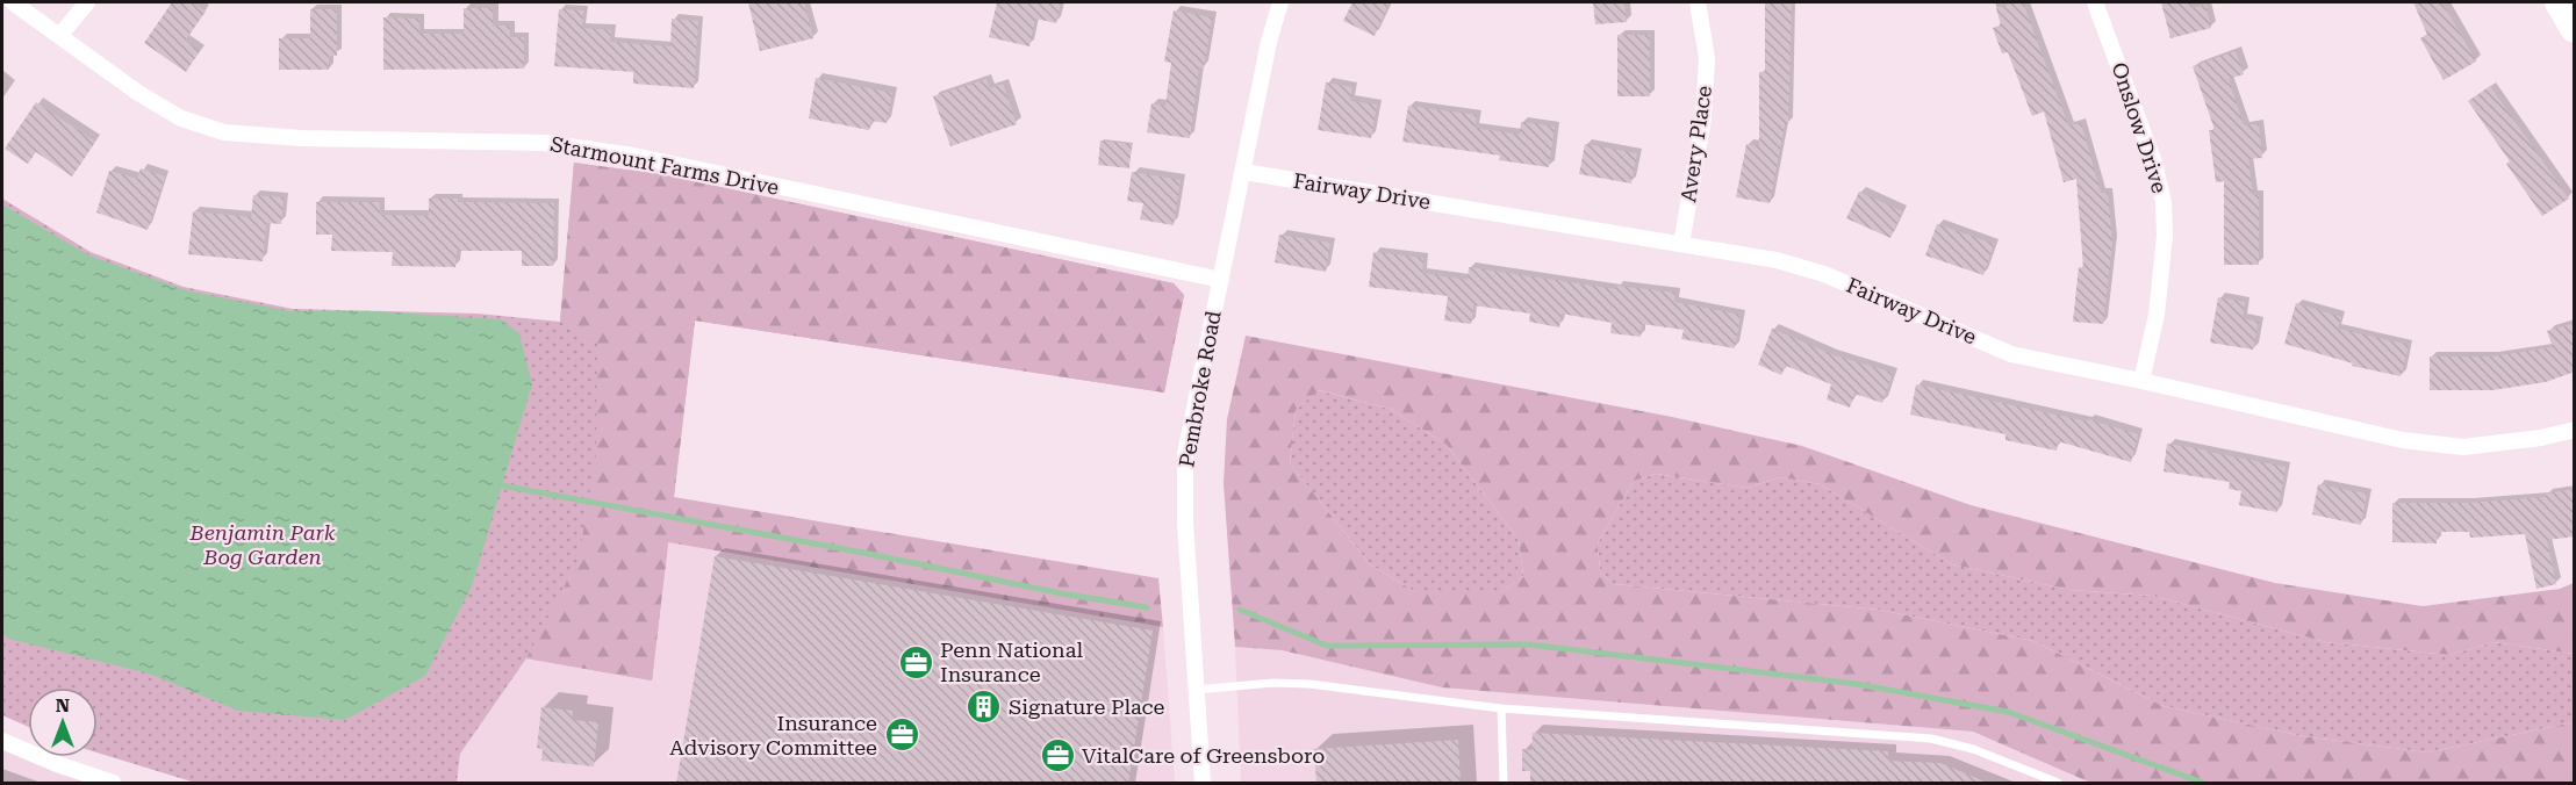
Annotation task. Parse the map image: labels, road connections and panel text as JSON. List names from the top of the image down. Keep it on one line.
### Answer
{"streets":{"street":["Onslow Drive","Avery Place","Starmount Farms Drive","Fairway Drive","Pembroke Road"]},"crossings":[["Onslow Drive","Fairway Drive"],["Avery Place","Fairway Drive"],["Starmount Farms Drive","Pembroke Road"],["Fairway Drive","Pembroke Road"]],"parks":["Benjamin Park Bog Garden"],"places":{"office":["Penn National Insurance","Insurance Advisory Committee","VitalCare of Greensboro"],"building":["Signature Place"]},"north":"top"}
